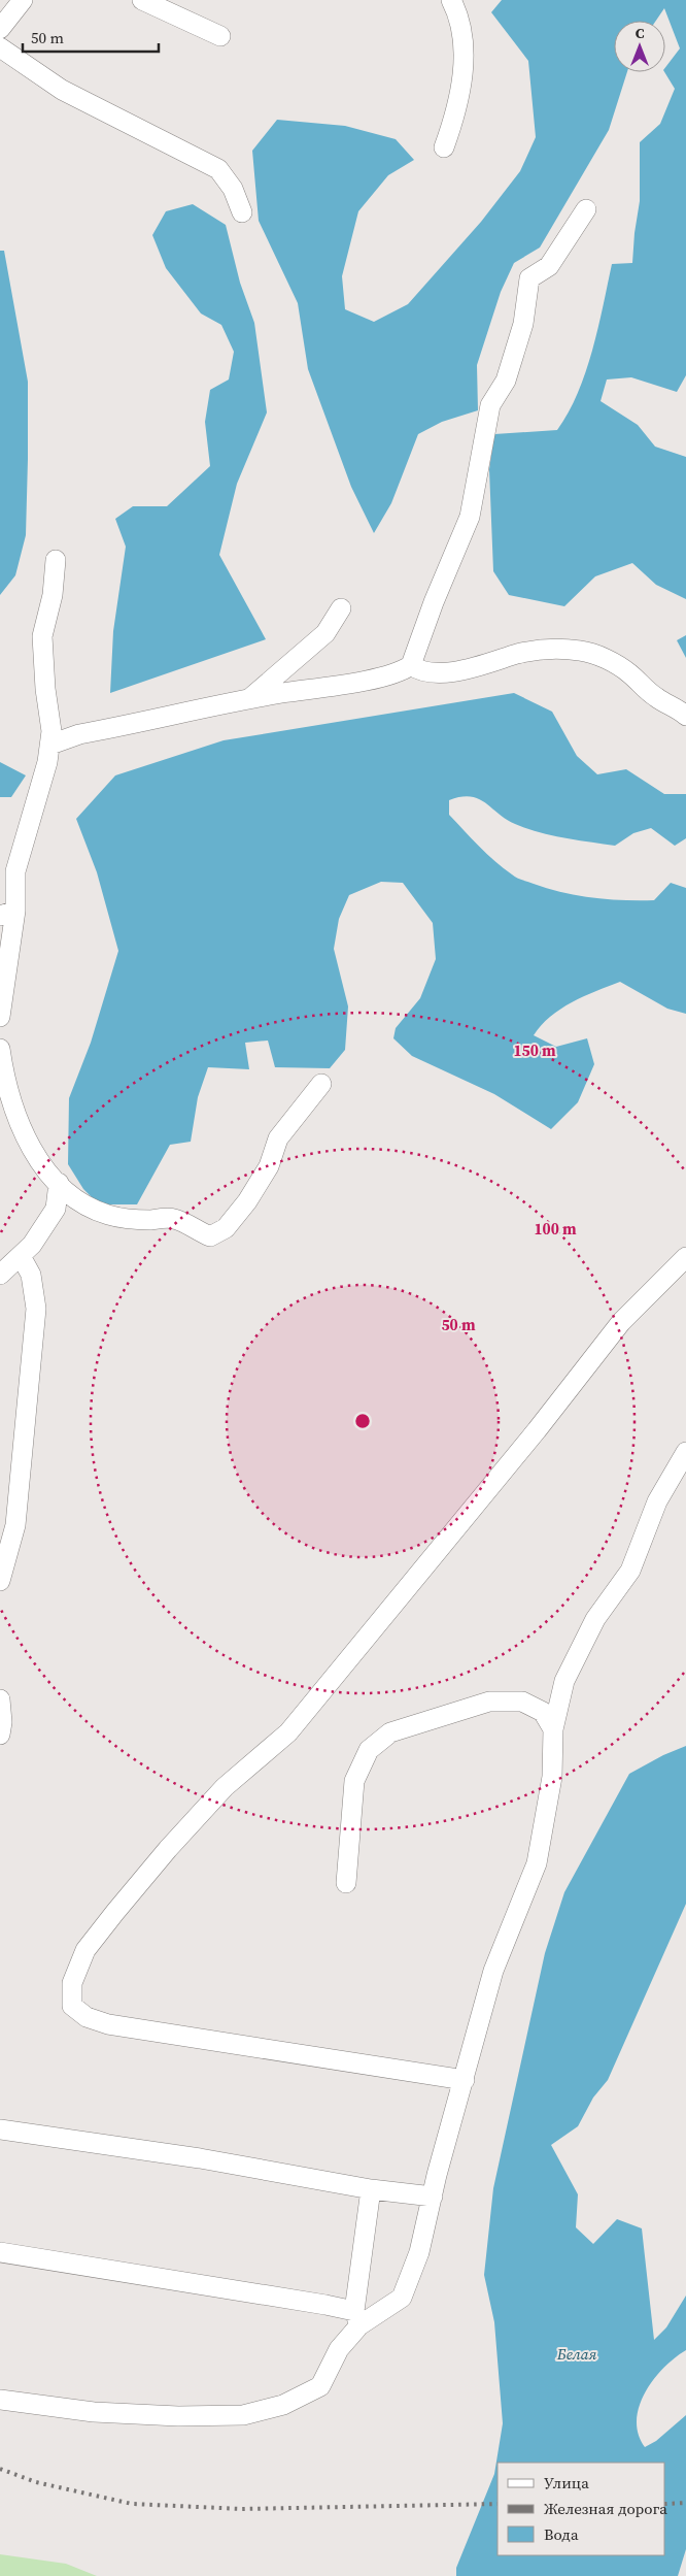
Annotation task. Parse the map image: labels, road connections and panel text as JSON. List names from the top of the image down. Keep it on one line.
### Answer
{"water":["Белая"],"legend":["Улица","Железная дорога","Вода"],"scale_bar":"50 m","north":"top","rings":["150 m","100 m","50 m"]}
